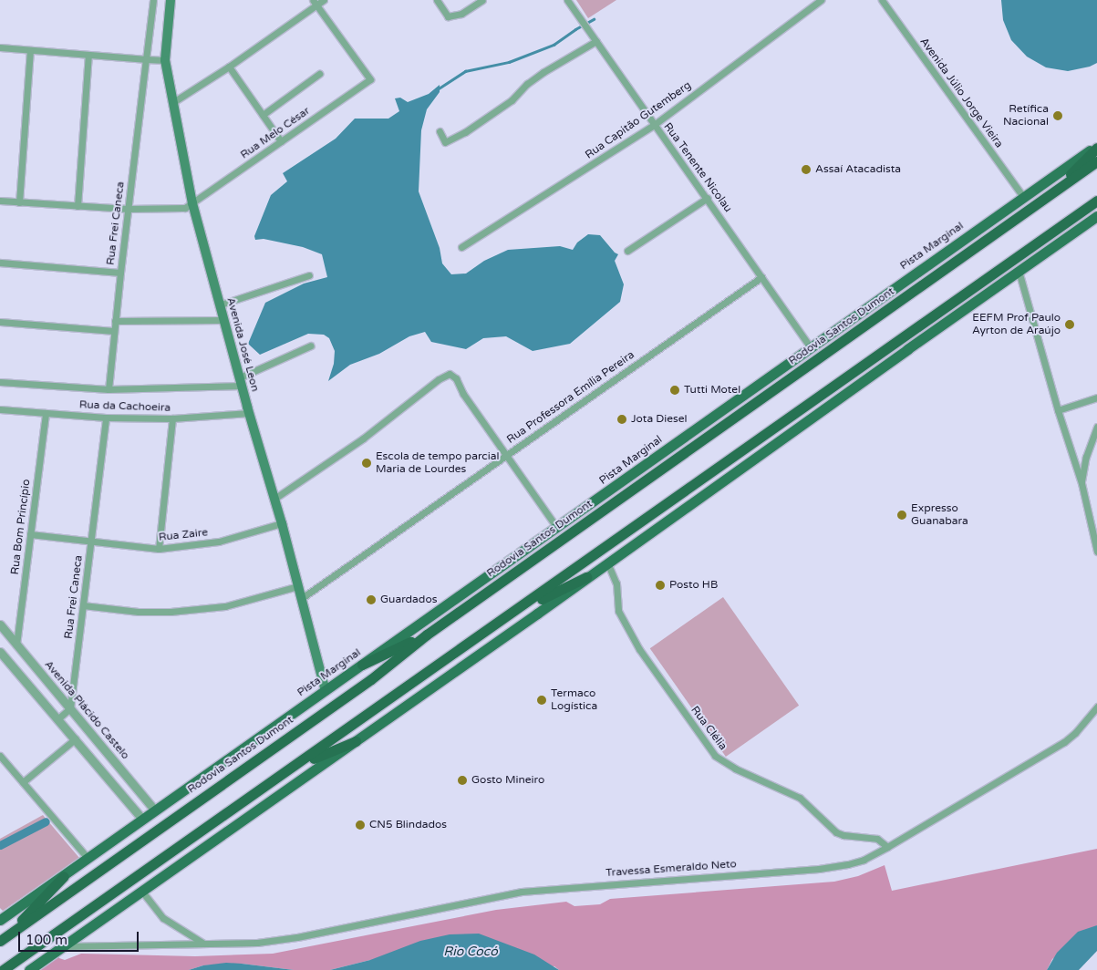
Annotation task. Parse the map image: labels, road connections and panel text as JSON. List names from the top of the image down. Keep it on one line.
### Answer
{"streets":{"highway":["Rodovia Santos Dumont"],"main road":["Pista Marginal","Avenida José Leon"],"street":["Avenida Júlio Jorge Vieira","Rua Capitão Gutemberg","Rua Melo César","Rua Tenente Nicolau","Rua Frei Caneca","Rua Professora Emília Pereira","Rua da Cachoeira","Rua Bom Princípio","Rua Zaire","Avenida Plácido Castelo","Rua Clélia","Travessa Esmeraldo Neto"]},"crossings":[["Avenida Júlio Jorge Vieira","Pista Marginal"],["Rua Capitão Gutemberg","Rua Tenente Nicolau"],["Rua Melo César","Avenida José Leon"],["Rua Tenente Nicolau","Pista Marginal"],["Rua Tenente Nicolau","Rua Professora Emília Pereira"],["Rua Frei Caneca","Rua da Cachoeira"],["Rua Frei Caneca","Rua Zaire"],["Rua Frei Caneca","Avenida Plácido Castelo"],["Pista Marginal","Avenida José Leon"],["Pista Marginal","Avenida Plácido Castelo"],["Avenida José Leon","Rua Professora Emília Pereira"],["Avenida José Leon","Rua da Cachoeira"],["Avenida José Leon","Rua Zaire"],["Rua da Cachoeira","Rua Bom Princípio"],["Rua Bom Princípio","Rua Zaire"],["Rua Bom Princípio","Avenida Plácido Castelo"],["Rua Clélia","Travessa Esmeraldo Neto"]],"water":["Rio Cocó"],"places":["Retífica Nacional","Assaí Atacadista","EEFM Prof Paulo Ayrton de Araújo","Tutti Motel","Jota Diesel","Escola de tempo parcial Maria de Lourdes","Expresso Guanabara","Posto HB","Guardados","Termaco Logística","Gosto Mineiro","CN5 Blindados"],"scale_bar":"100 m"}
